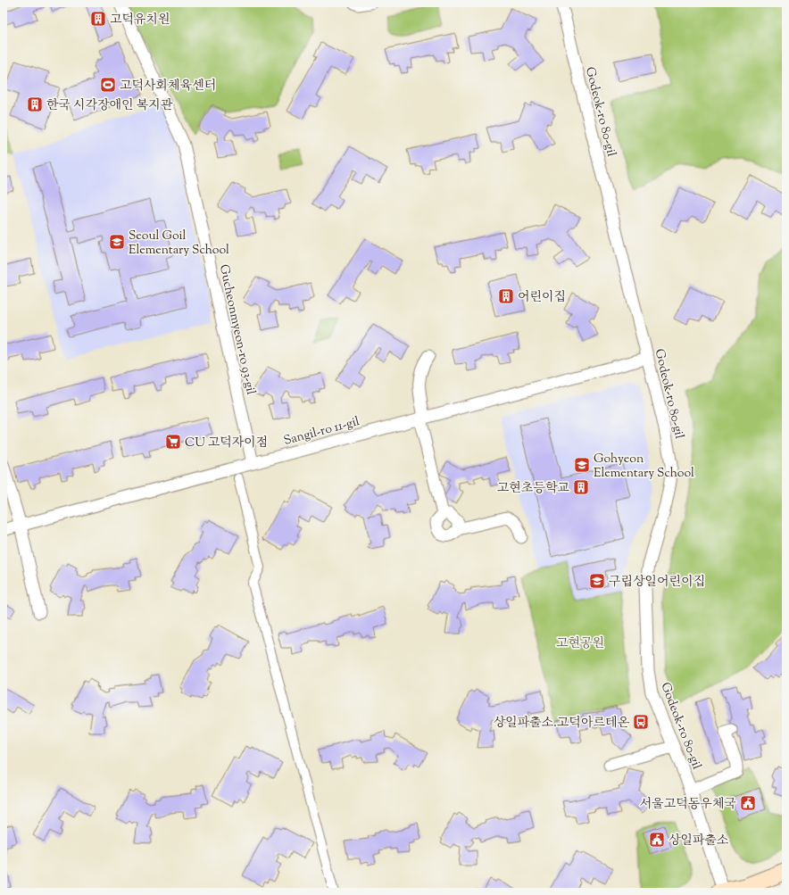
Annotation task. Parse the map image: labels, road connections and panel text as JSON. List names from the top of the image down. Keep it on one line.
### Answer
{"streets":{"street":["Godeok-ro 80-gil","Gucheonmyeon-ro 93-gil","Sangil-ro 11-gil"]},"crossings":[["Godeok-ro 80-gil","Sangil-ro 11-gil"],["Gucheonmyeon-ro 93-gil","Sangil-ro 11-gil"]],"parks":["고현공원"],"places":{"building":["고덕유치원","한국 시각장애인 복지관","어린이집","고현초등학교"],"sports":["고덕사회체육센터"],"school or university":["Seoul Goil Elementary School","Gohyeon Elementary School","구립상일어린이집"],"supermarket":["CU 고덕자이점"],"bus stop":["상일파출소.고덕아르테온"],"public building":["서울고덕동우체국","상일파출소"]}}
